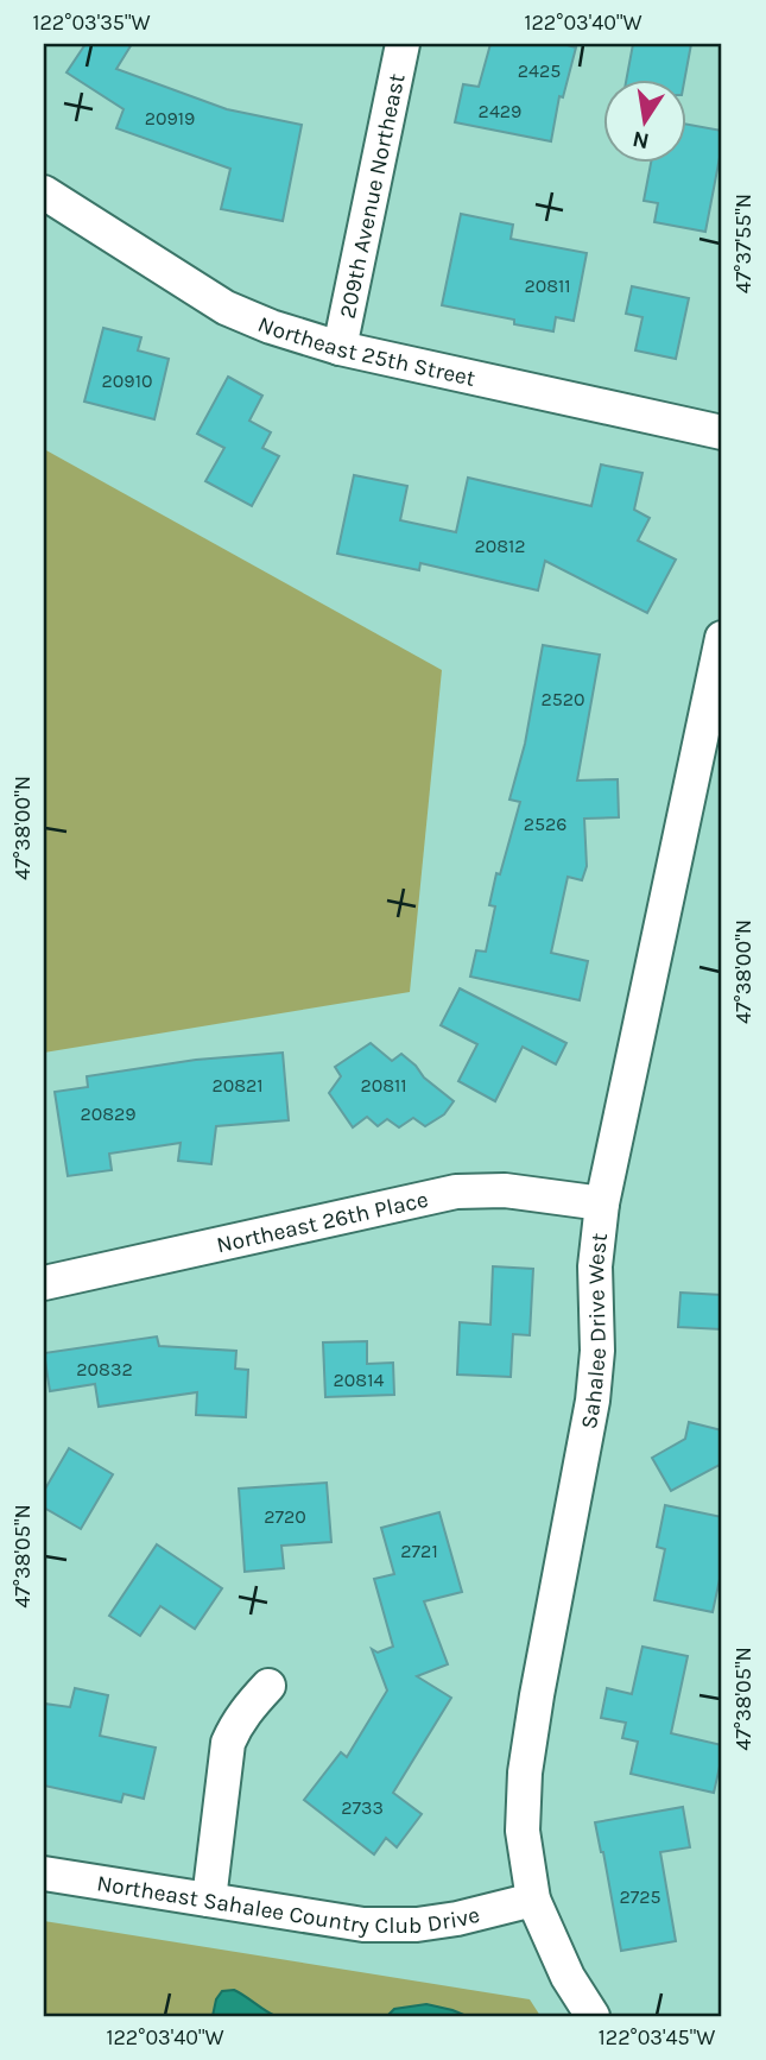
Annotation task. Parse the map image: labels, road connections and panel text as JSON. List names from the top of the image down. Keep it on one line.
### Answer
{"streets":{"street":["209th Avenue Northeast","Northeast 25th Street","Northeast 26th Place","Sahalee Drive West","Northeast Sahalee Country Club Drive"]},"crossings":[["209th Avenue Northeast","Northeast 25th Street"],["Northeast 26th Place","Sahalee Drive West"],["Sahalee Drive West","Northeast Sahalee Country Club Drive"]],"house_numbers":["2425","2429","20919","20811","20910","20812","2520","2526","20821","20811","20829","20832","20814","2720","2721","2733","2725"],"north":"bottom","coordinates":["122°03'35\"W","122°03'40\"W","47°37'55\"N","47°38'00\"N","47°38'05\"N","122°03'45\"W"]}
